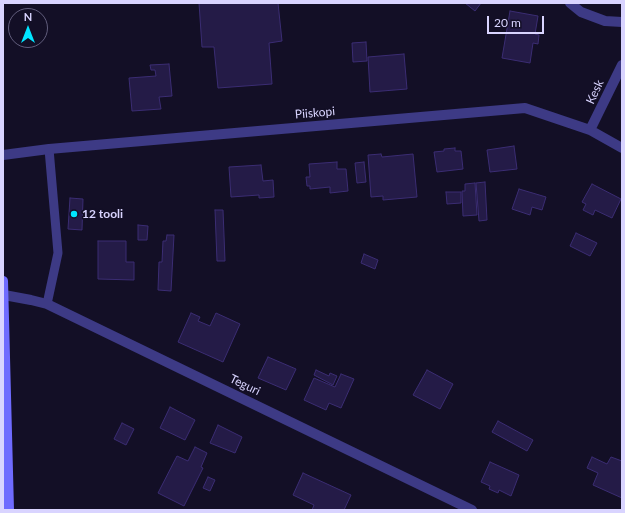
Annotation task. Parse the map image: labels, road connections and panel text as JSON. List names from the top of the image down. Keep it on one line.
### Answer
{"streets":{"street":["Kesk","Piiskopi","Teguri"]},"crossings":[["Kesk","Piiskopi"]],"places":["12 tooli"],"scale_bar":"20 m","north":"top"}
